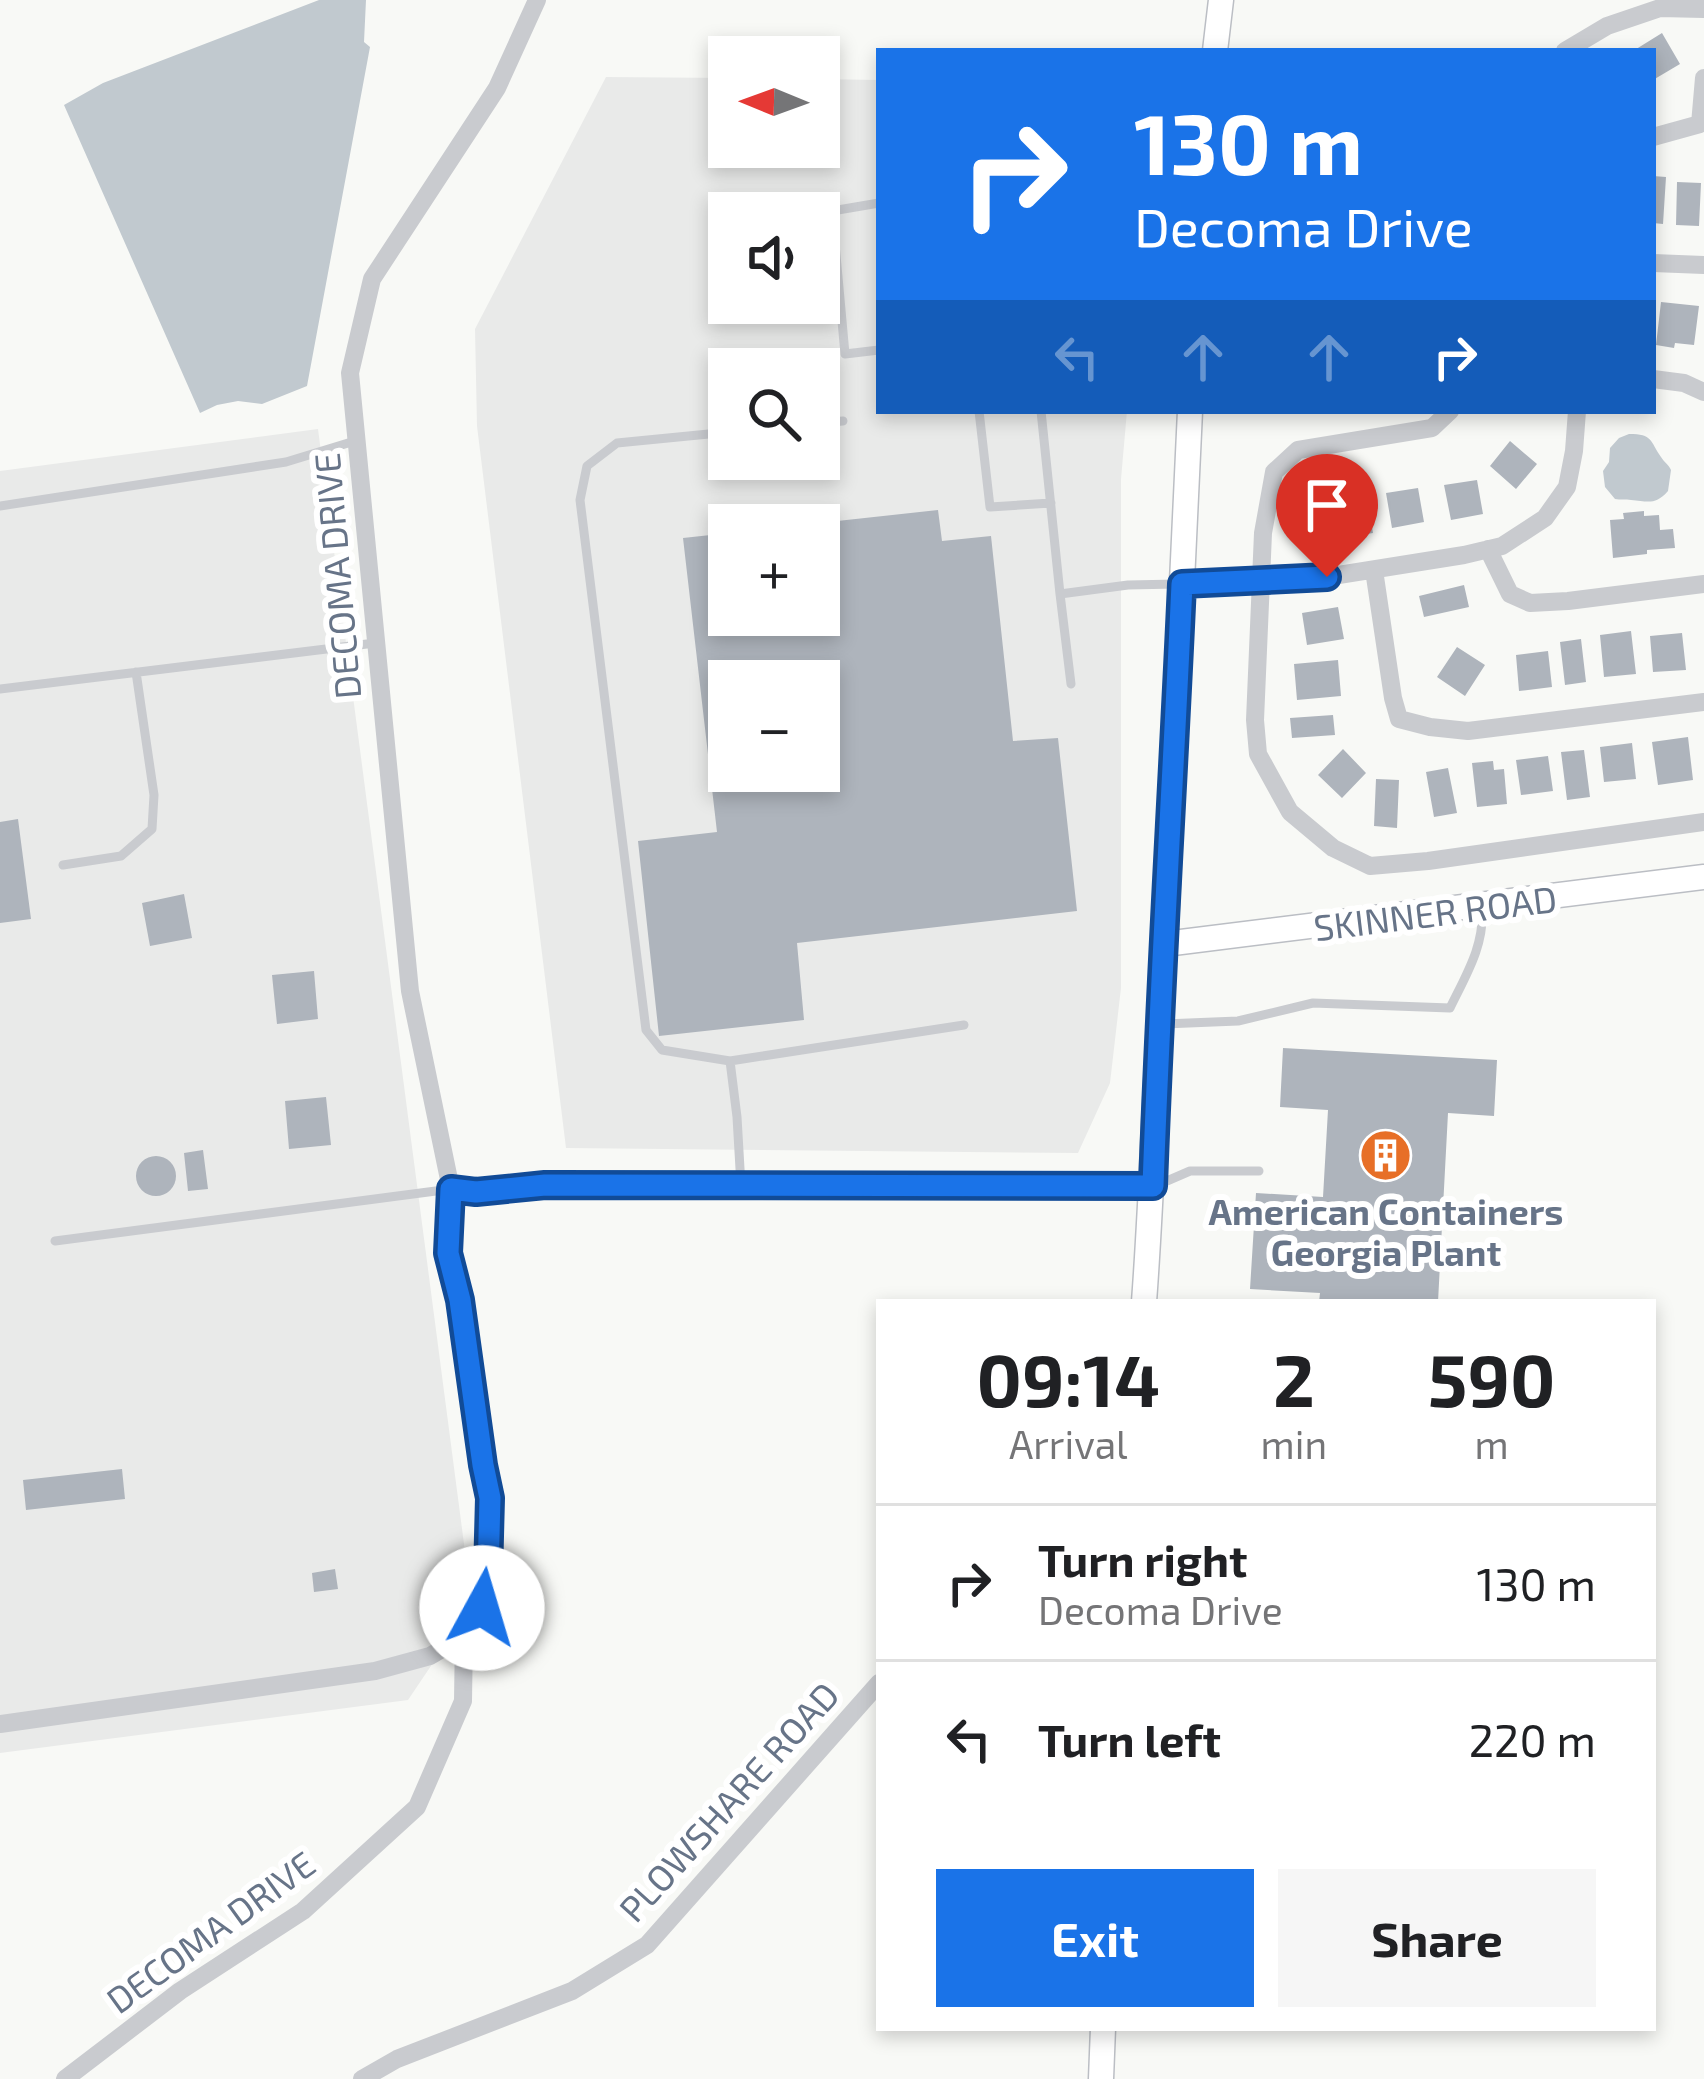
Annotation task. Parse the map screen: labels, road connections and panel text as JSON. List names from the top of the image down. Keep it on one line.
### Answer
{"streets":{"street":["DECOMA DRIVE","SKINNER ROAD","PLOWSHARE ROAD"]},"places":{"building":["American Containers Georgia Plant"]},"north":"left","page":{"map_buttons":["+","−"],"turn":["130 m","Decoma Drive"],"eta":["09:14","Arrival","2","min","590","m"],"list":[{"name":"Turn right","note":"Decoma Drive","value":"130 m"},{"name":"Turn left","value":"220 m"}],"buttons":["Exit","Share"]}}
